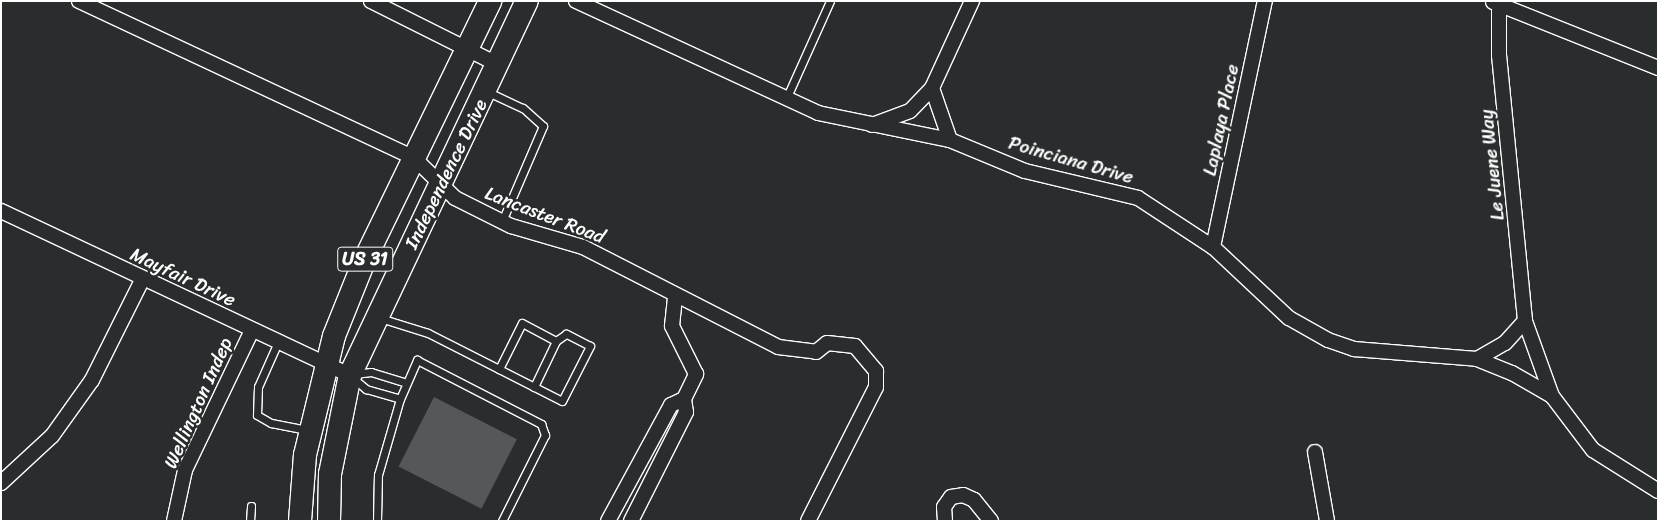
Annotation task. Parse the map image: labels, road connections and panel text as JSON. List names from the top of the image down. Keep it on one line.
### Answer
{"streets":{"main road":["Independence Drive","US 31"],"street":["Laplaya Place","Poinciana Drive","Le Juene Way","Lancaster Road","Mayfair Drive","Wellington Indep"]},"crossings":[["Laplaya Place","Poinciana Drive"],["Poinciana Drive","Le Juene Way"],["Independence Drive","Lancaster Road"],["Independence Drive","Mayfair Drive"],["Mayfair Drive","Wellington Indep"]]}
